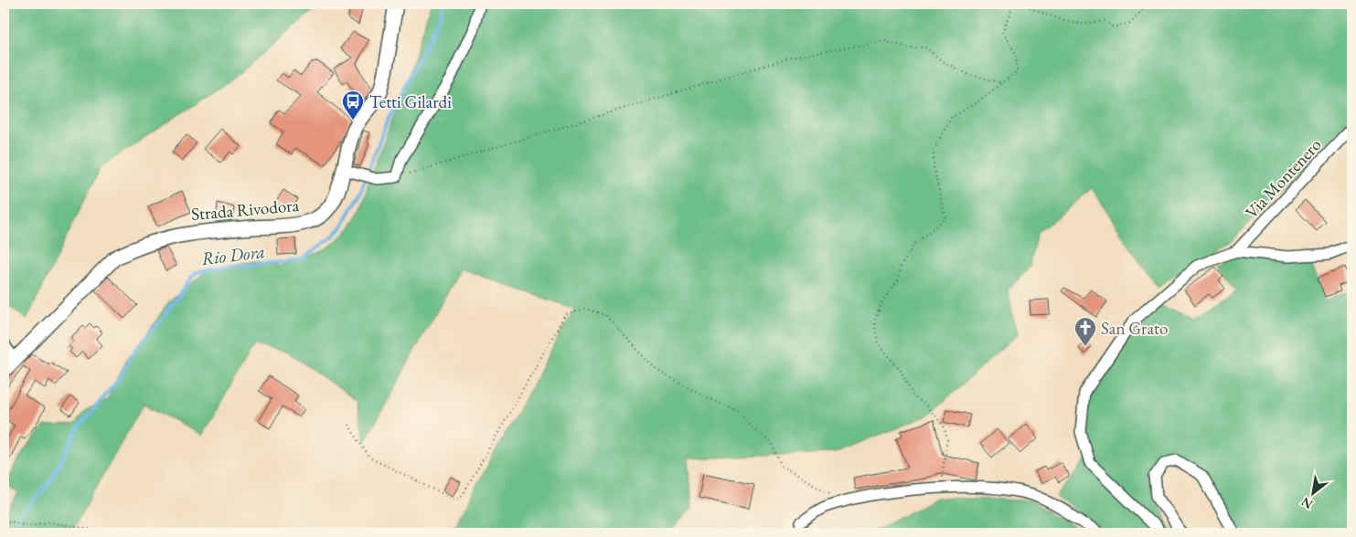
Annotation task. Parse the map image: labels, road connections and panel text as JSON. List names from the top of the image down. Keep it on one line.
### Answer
{"streets":{"street":["Via Montenero","Strada Rivodora"]},"water":["Rio Dora"],"places":{"bus stop":["Tetti Gilardi"],"church":["San Grato"]},"north":"bottom left"}
